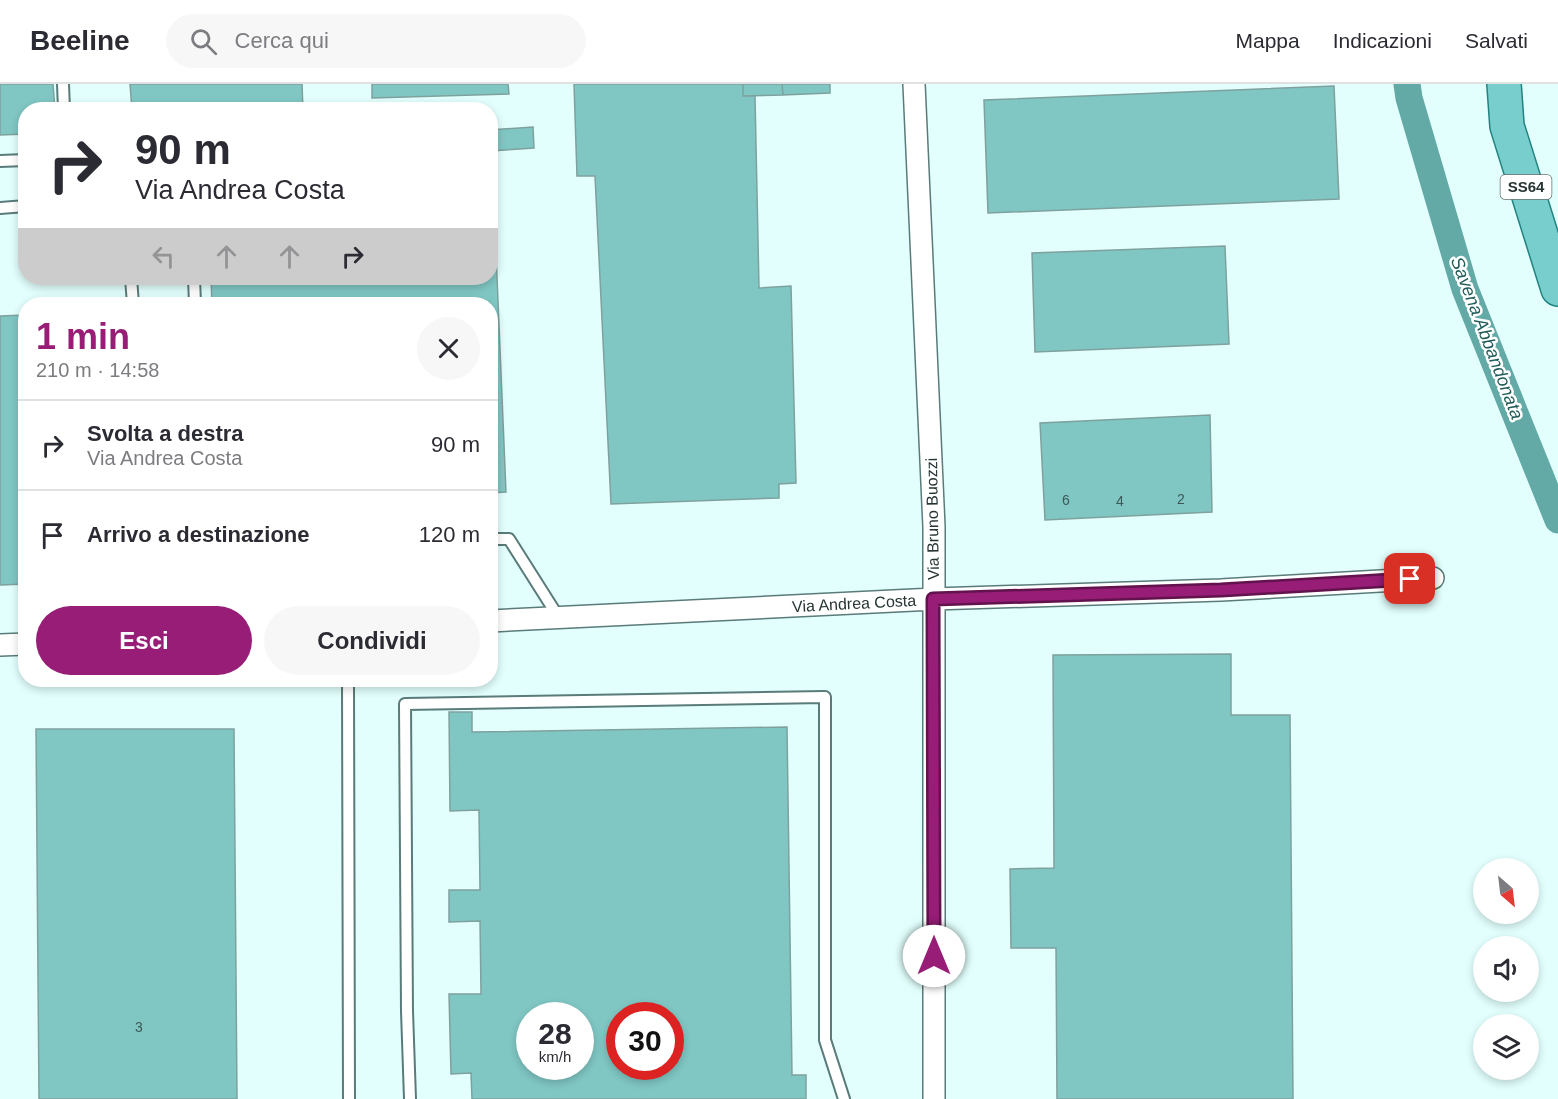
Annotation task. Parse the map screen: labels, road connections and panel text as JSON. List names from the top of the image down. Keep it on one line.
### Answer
{"streets":{"main road":["SS64"],"street":["Via Bruno Buozzi","Via Andrea Costa"]},"crossings":[["Via Bruno Buozzi","Via Andrea Costa"]],"water":["Savena Abbandonata"],"house_numbers":["2","6","4","3"],"north":"bottom right","page":{"header":"Beeline","search":"Cerca qui","nav":["Mappa","Indicazioni","Salvati"],"turn":["90 m","Via Andrea Costa"],"heading":["1 min","210 m · 14:58"],"list":[{"name":"Svolta a destra","note":"Via Andrea Costa","value":"90 m"},{"name":"Arrivo a destinazione","value":"120 m"}],"buttons":["Esci","Condividi"],"speed":"28 km/h","limit":"30"}}
